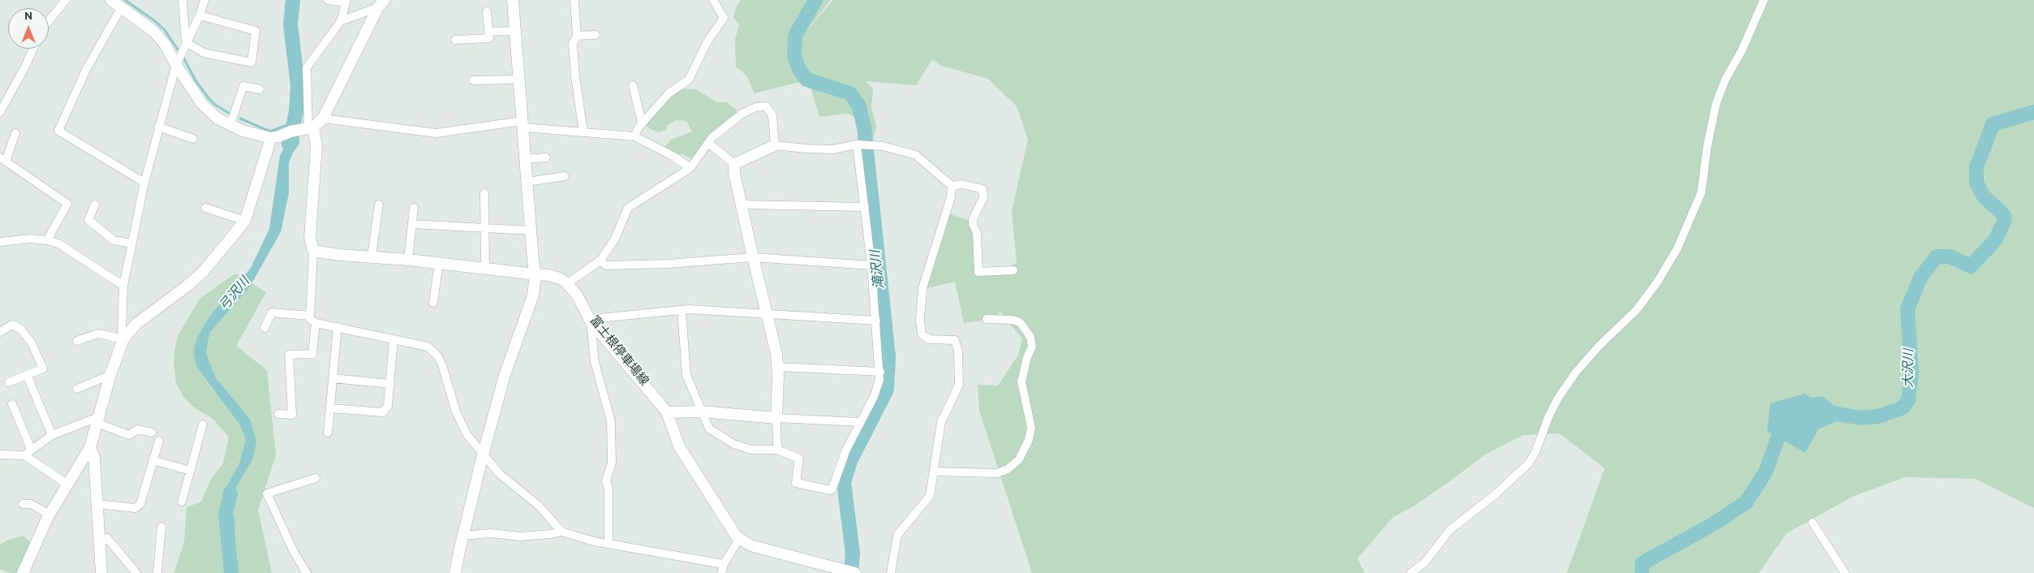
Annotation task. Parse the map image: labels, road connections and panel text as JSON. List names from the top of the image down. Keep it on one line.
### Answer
{"streets":{"street":["富士根停車場線"]},"water":["滝沢川","弓沢川","大沢川"],"north":"top"}
